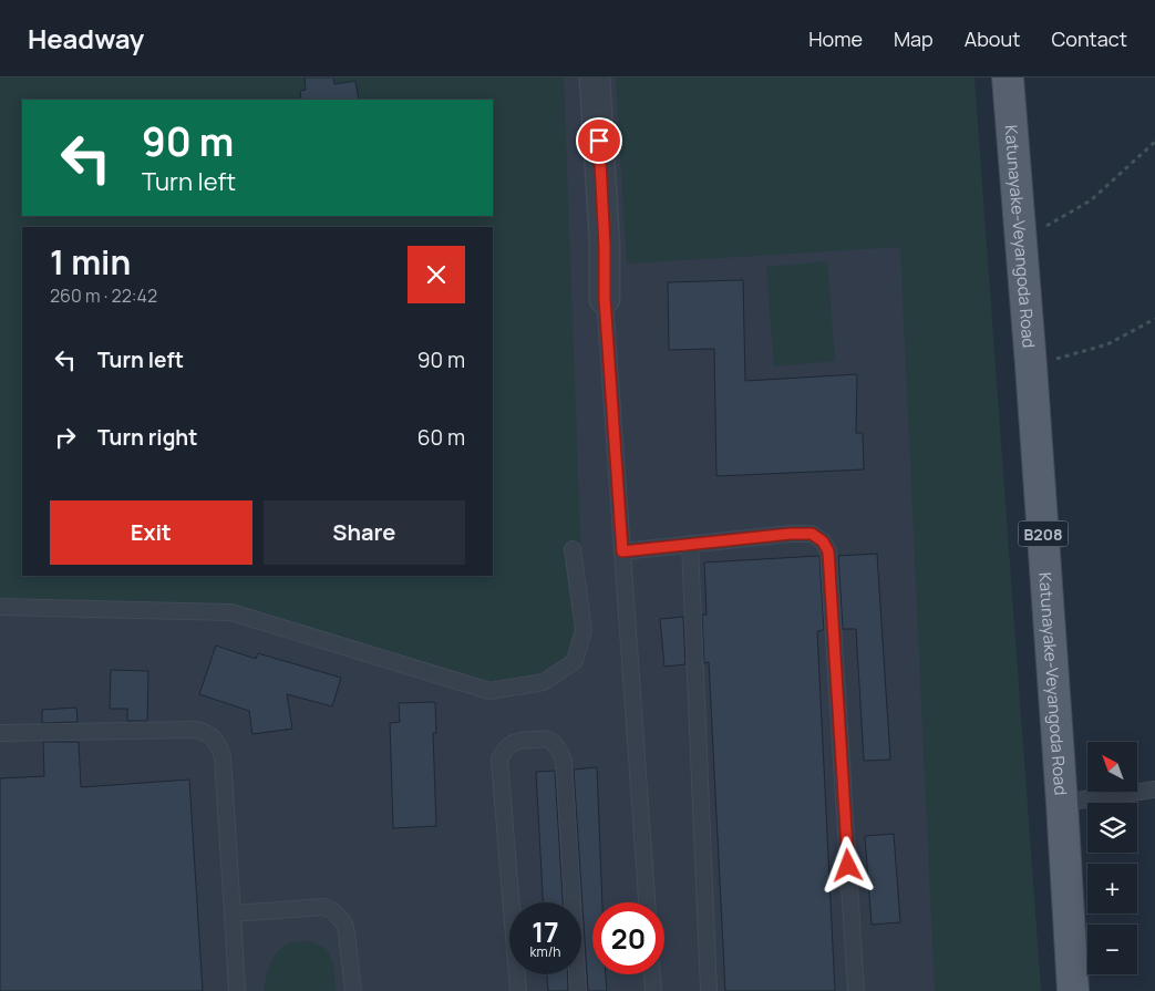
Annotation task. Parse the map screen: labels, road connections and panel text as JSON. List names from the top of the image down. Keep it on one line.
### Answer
{"streets":{"main road":["Katunayake-Veyangoda Road","B208"]},"north":"top left","page":{"header":"Headway","nav":["Home","Map","About","Contact"],"turn":["90 m","Turn left"],"heading":["1 min","260 m · 22:42"],"list":[{"name":"Turn left","value":"90 m"},{"name":"Turn right","value":"60 m"}],"buttons":["Exit","Share"],"map_buttons":["+","−"],"speed":"17 km/h","limit":"20"}}
